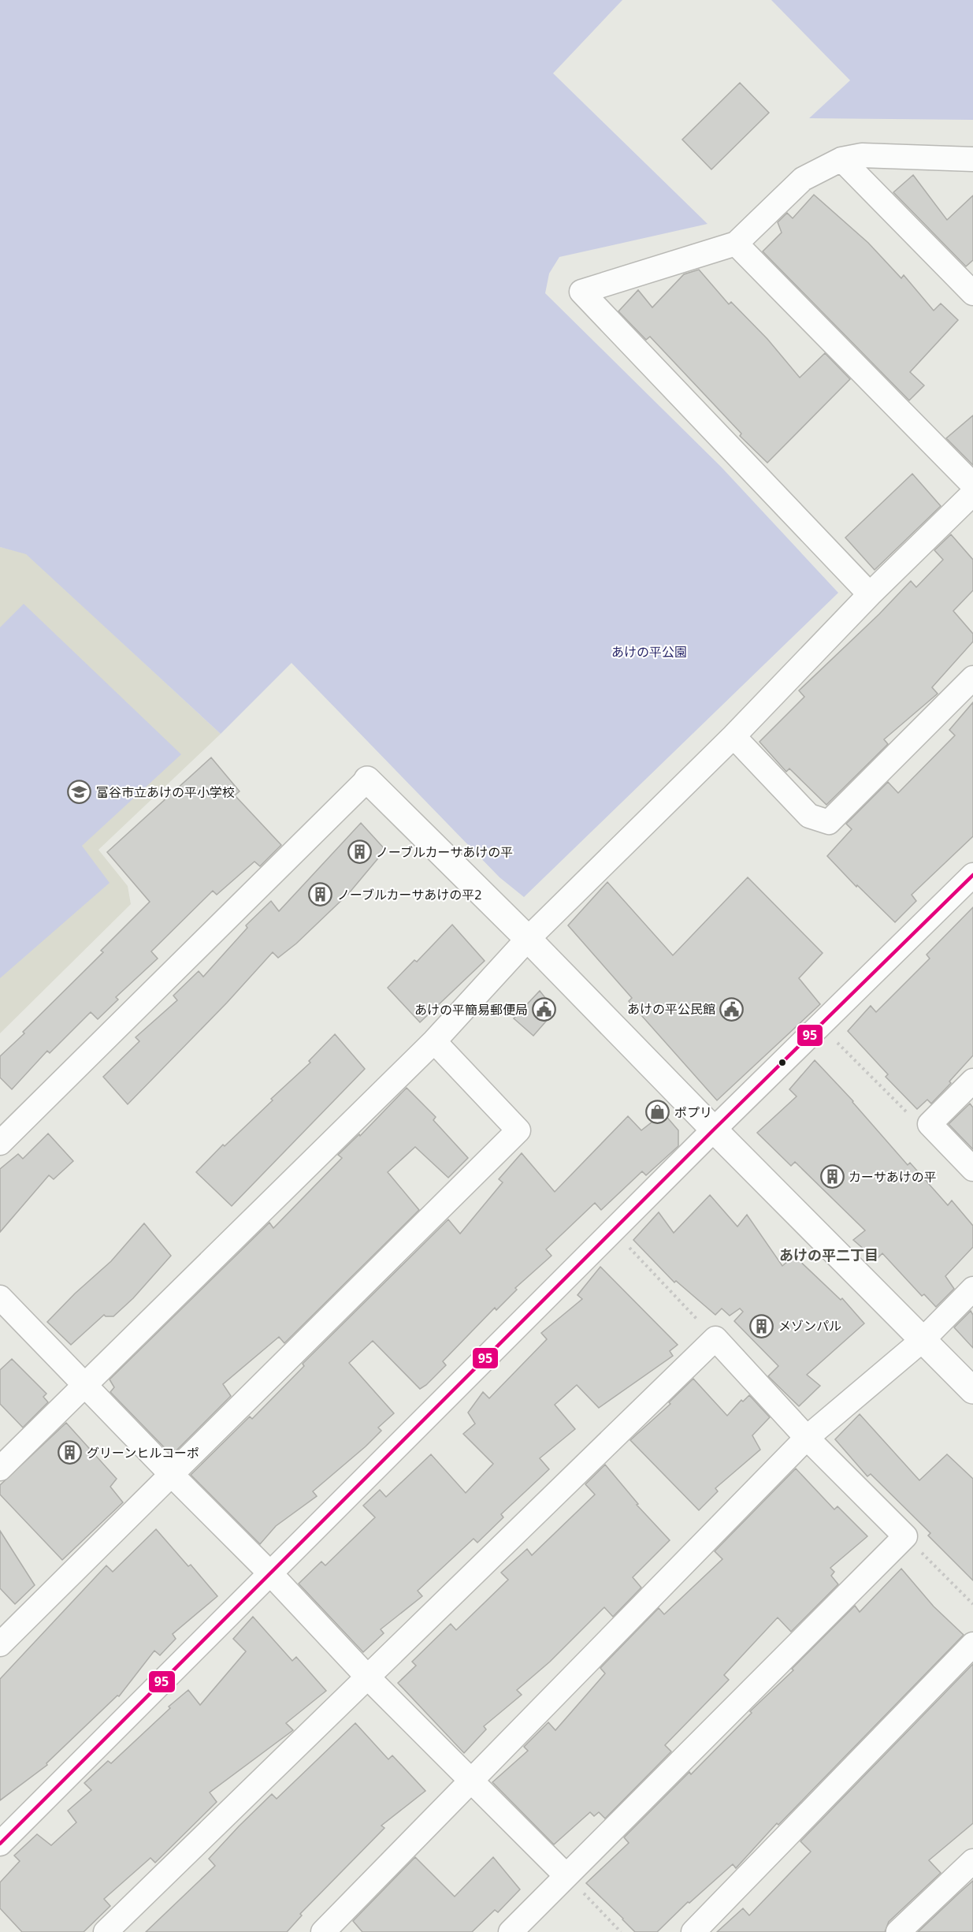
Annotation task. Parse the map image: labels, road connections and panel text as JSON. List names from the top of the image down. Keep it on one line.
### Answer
{"districts":["あけの平二丁目"],"parks":["あけの平公園"],"places":{"school or university":["富谷市立あけの平小学校"],"building":["ノーブルカーサあけの平","ノーブルカーサあけの平2","カーサあけの平","メゾンパル","グリーンヒルコーポ"],"public building":["あけの平公民館","あけの平簡易郵便局"],"shop":["ポプリ"]},"lines":["transit line 95"]}
